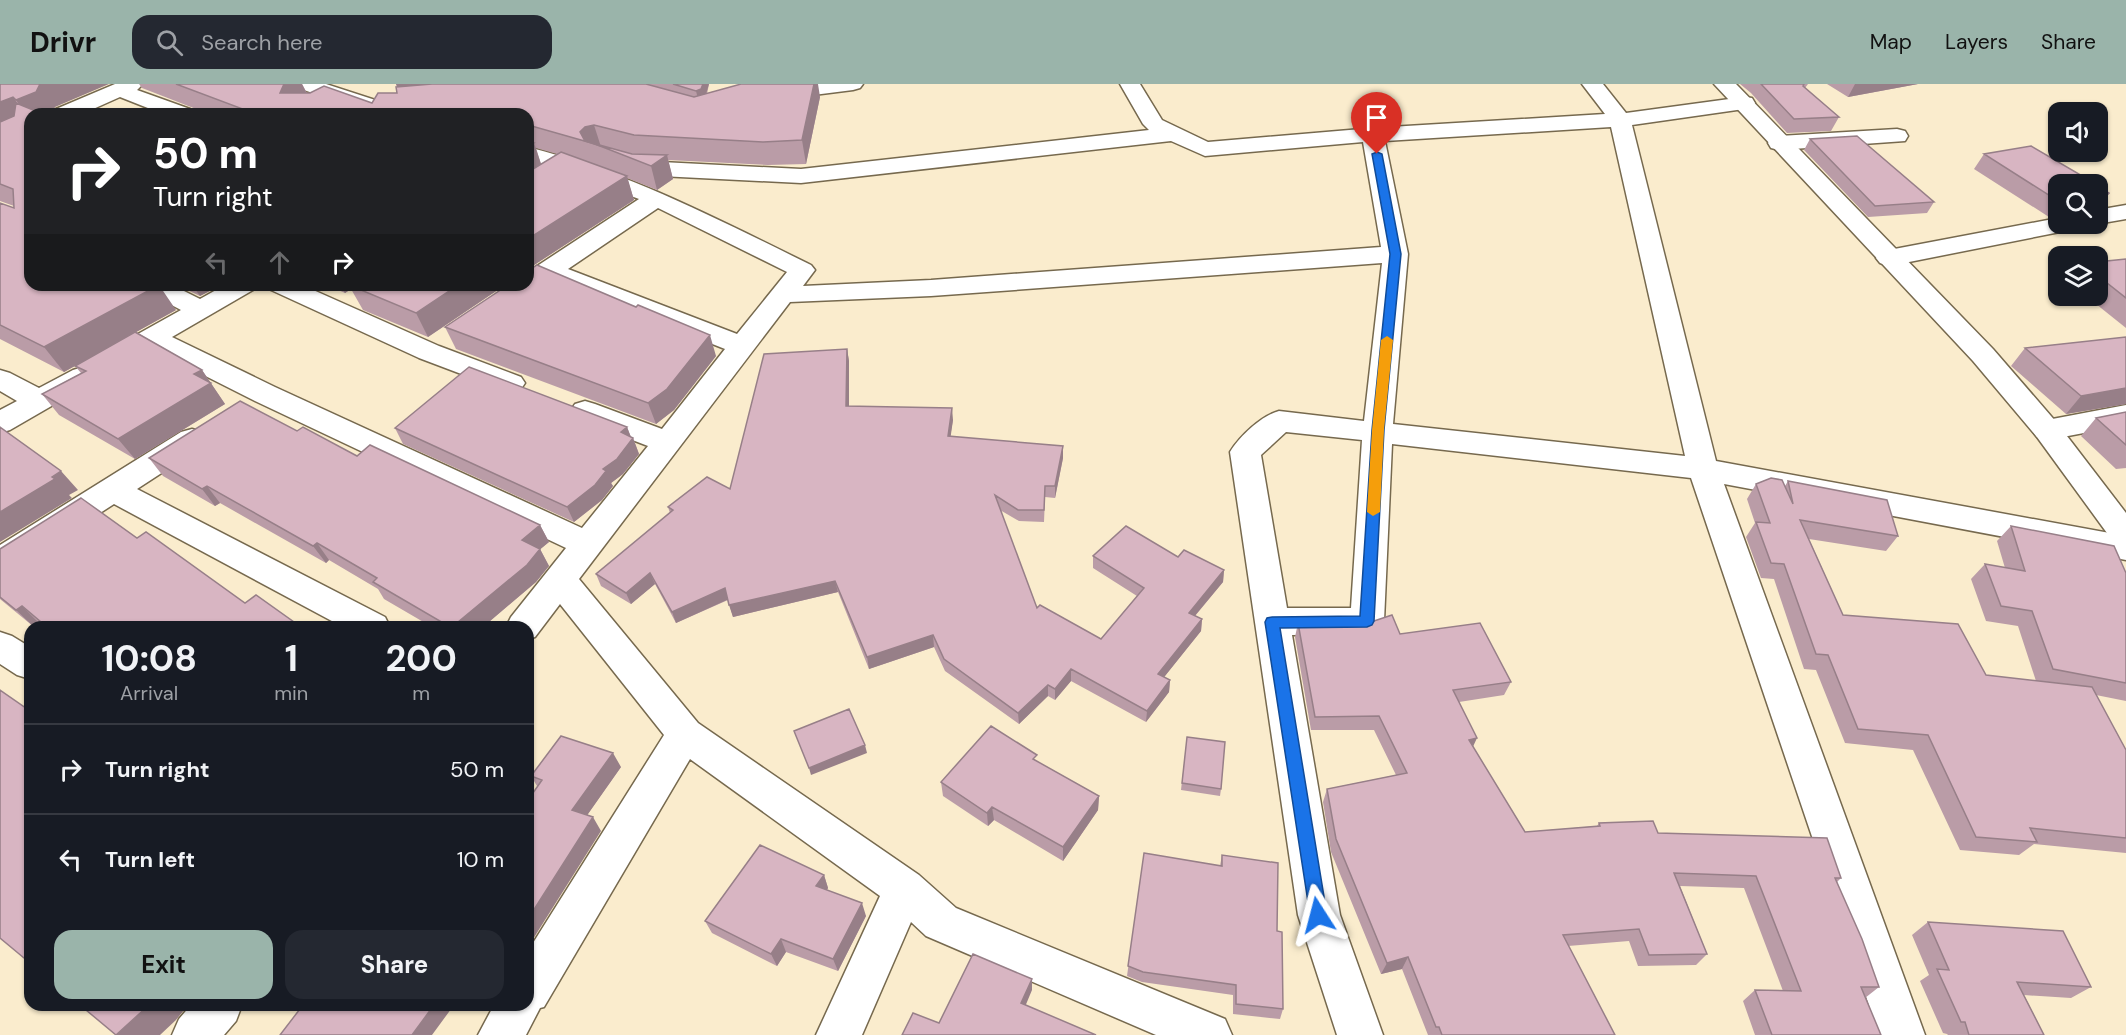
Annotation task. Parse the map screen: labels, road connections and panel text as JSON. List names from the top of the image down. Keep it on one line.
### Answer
{"page":{"header":"Drivr","search":"Search here","nav":["Map","Layers","Share"],"turn":["50 m","Turn right"],"eta":["10:08","Arrival","1","min","200","m"],"list":[{"name":"Turn right","value":"50 m"},{"name":"Turn left","value":"10 m"}],"buttons":["Exit","Share"]}}
